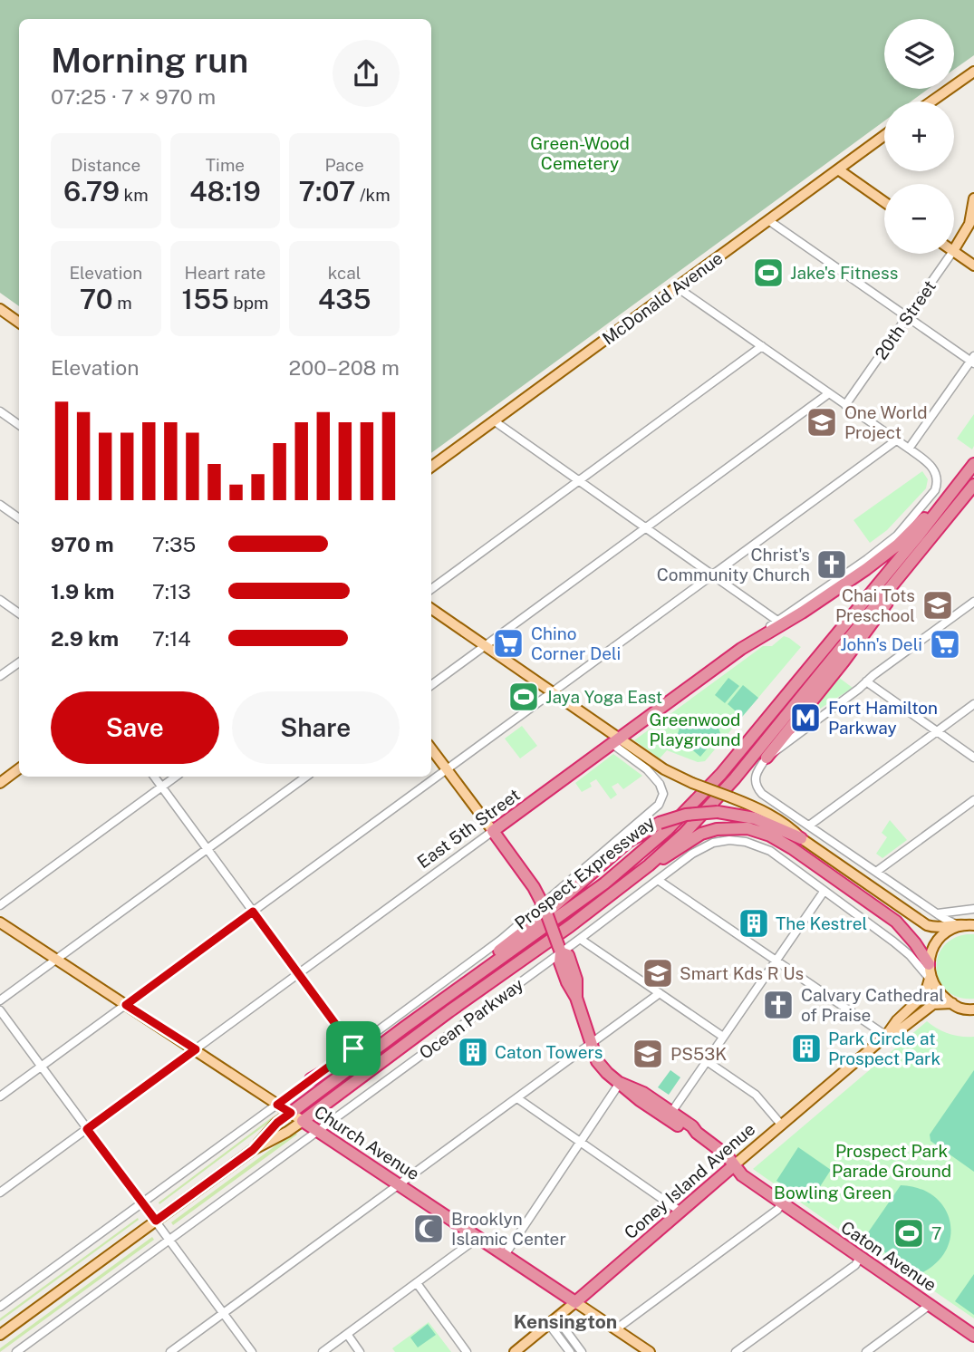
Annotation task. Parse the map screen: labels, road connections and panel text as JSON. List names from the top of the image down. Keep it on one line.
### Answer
{"streets":{"highway":["East 5th Street","Prospect Expressway","Church Avenue","Coney Island Avenue","Caton Avenue"],"main road":["McDonald Avenue","20th Street"],"street":["Ocean Parkway"]},"crossings":[["East 5th Street","Church Avenue"],["East 5th Street","Caton Avenue"],["Prospect Expressway","Church Avenue"],["Ocean Parkway","Church Avenue"],["Ocean Parkway","Coney Island Avenue"],["Ocean Parkway","Caton Avenue"],["Church Avenue","Coney Island Avenue"],["Coney Island Avenue","Caton Avenue"]],"districts":["Kensington"],"parks":["Green-Wood Cemetery","Greenwood Playground","Prospect Park Parade Ground","Bowling Green"],"places":{"sports":["Jake's Fitness","Jaya Yoga East","7"],"school or university":["One World Project","Chai Tots Preschool","Smart Kds R Us","PS53K"],"church":["Christ's Community Church","Calvary Cathedral of Praise"],"supermarket":["Chino Corner Deli","John's Deli"],"metro station":["Fort Hamilton Parkway"],"building":["The Kestrel","Park Circle at Prospect Park","Caton Towers"],"mosque":["Brooklyn Islamic Center"]},"page":{"map_buttons":["+","−"],"heading":["Morning run","07:25 · 7 × 970 m"],"stats":[["Distance","6.79 km"],["Time","48:19"],["Pace","7:07 /km"],["Elevation","70 m"],["Heart rate","155 bpm"],["kcal","435"]],"chart":["Elevation","200–208 m"],"list":[{"name":"970 m","note":"7:35"},{"name":"1.9 km","note":"7:13"},{"name":"2.9 km","note":"7:14"}],"buttons":["Save","Share"]}}
